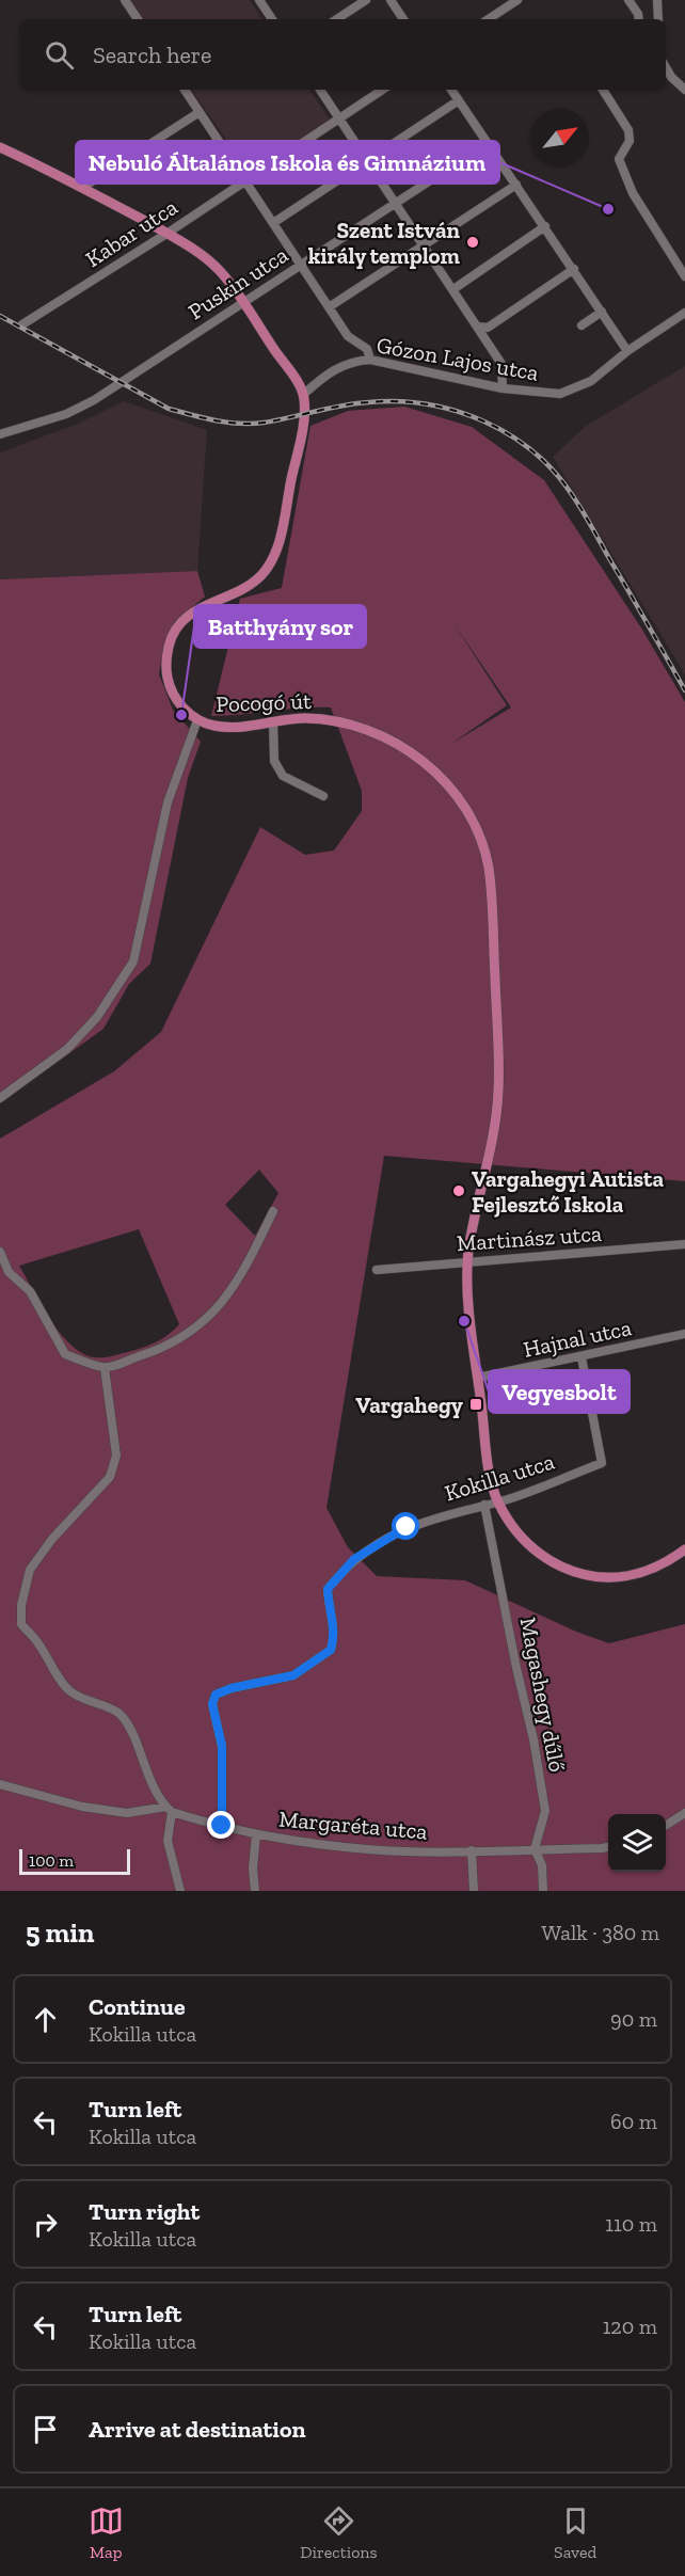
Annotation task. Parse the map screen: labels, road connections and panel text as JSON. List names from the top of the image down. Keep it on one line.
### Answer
{"streets":{"main road":["Pocogó út"],"street":["Kabar utca","Puskin utca","Gózon Lajos utca","Martinász utca","Hajnal utca","Kokilla utca","Magashegy dűlő","Margaréta utca"]},"crossings":[["Gózon Lajos utca","Pocogó út"],["Pocogó út","Martinász utca"],["Pocogó út","Hajnal utca"],["Pocogó út","Kokilla utca"],["Hajnal utca","Kokilla utca"],["Kokilla utca","Magashegy dűlő"],["Kokilla utca","Margaréta utca"],["Magashegy dűlő","Margaréta utca"]],"places":{"other":["Nebuló Általános Iskola és Gimnázium","Szent István király templom","Batthyány sor","Vargahegyi Autista Fejlesztő Iskola","Vegyesbolt"],"transit":["Vargahegy"]},"scale_bar":"100 m","north":"top right","page":{"search":"Search here","scale":"100 m","heading":["5 min","Walk · 380 m"],"list":[["Continue","Kokilla utca","90 m"],["Turn left","Kokilla utca","60 m"],["Turn right","Kokilla utca","110 m"],["Turn left","Kokilla utca","120 m"],"Arrive at destination"],"nav":["Map","Directions","Saved"]}}
